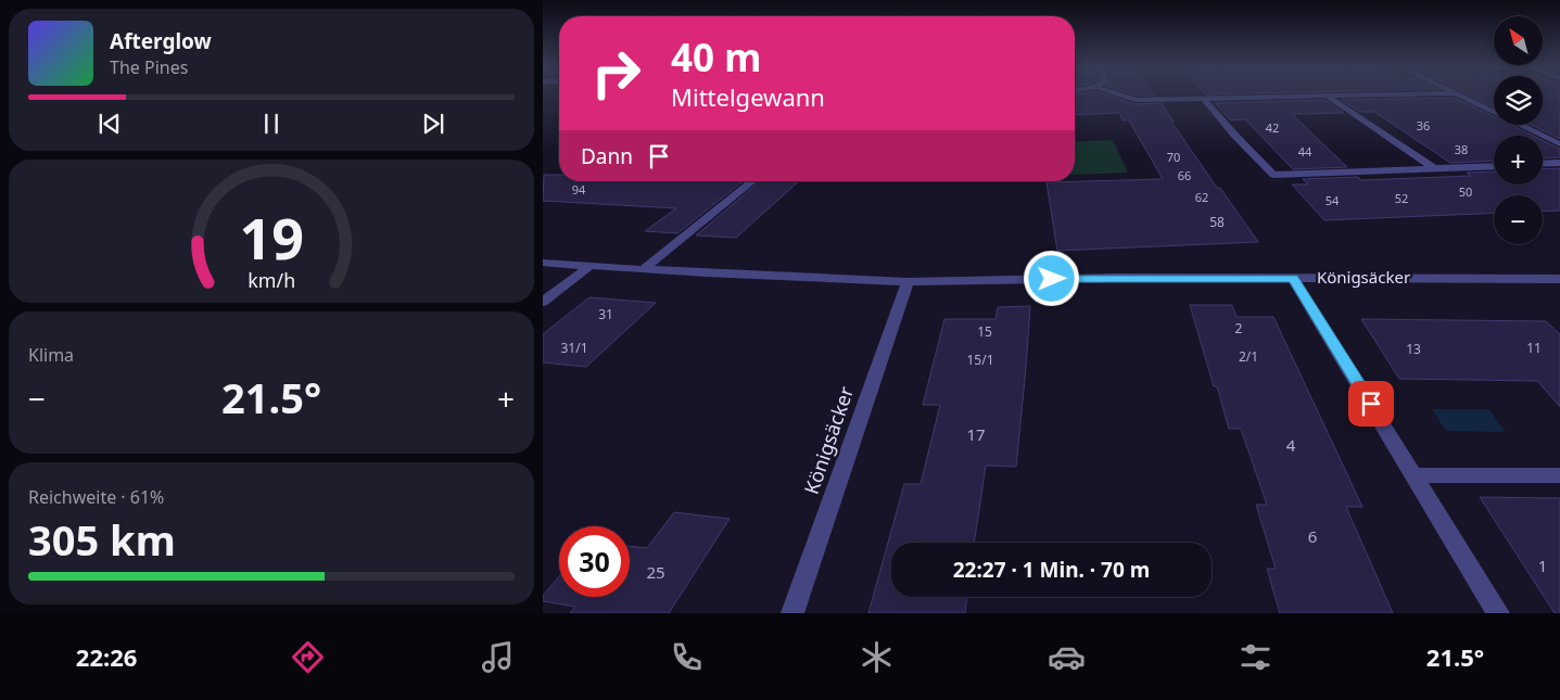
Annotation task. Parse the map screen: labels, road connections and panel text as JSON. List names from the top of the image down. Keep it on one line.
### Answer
{"streets":{"street":["Königsäcker"]},"house_numbers":["36","42","38","44","70","66","94","50","62","52","54","58","31","2","15","31/1","11","13","2/1","15/1","17","4","6","1","25"],"north":"top left","page":{"map_buttons":["+","−"],"turn":["40 m","Mittelgewann"],"song":["Afterglow","The Pines"],"then":"Dann","tile":["Klima",["Reichweite · 61%","305 km"]],"heat":["−","21.5°","+"],"limit":"30","trip":"22:27 · 1 Min. · 70 m","tabs":["22:26","21.5°"],"gauge":["19","km/h"]}}
